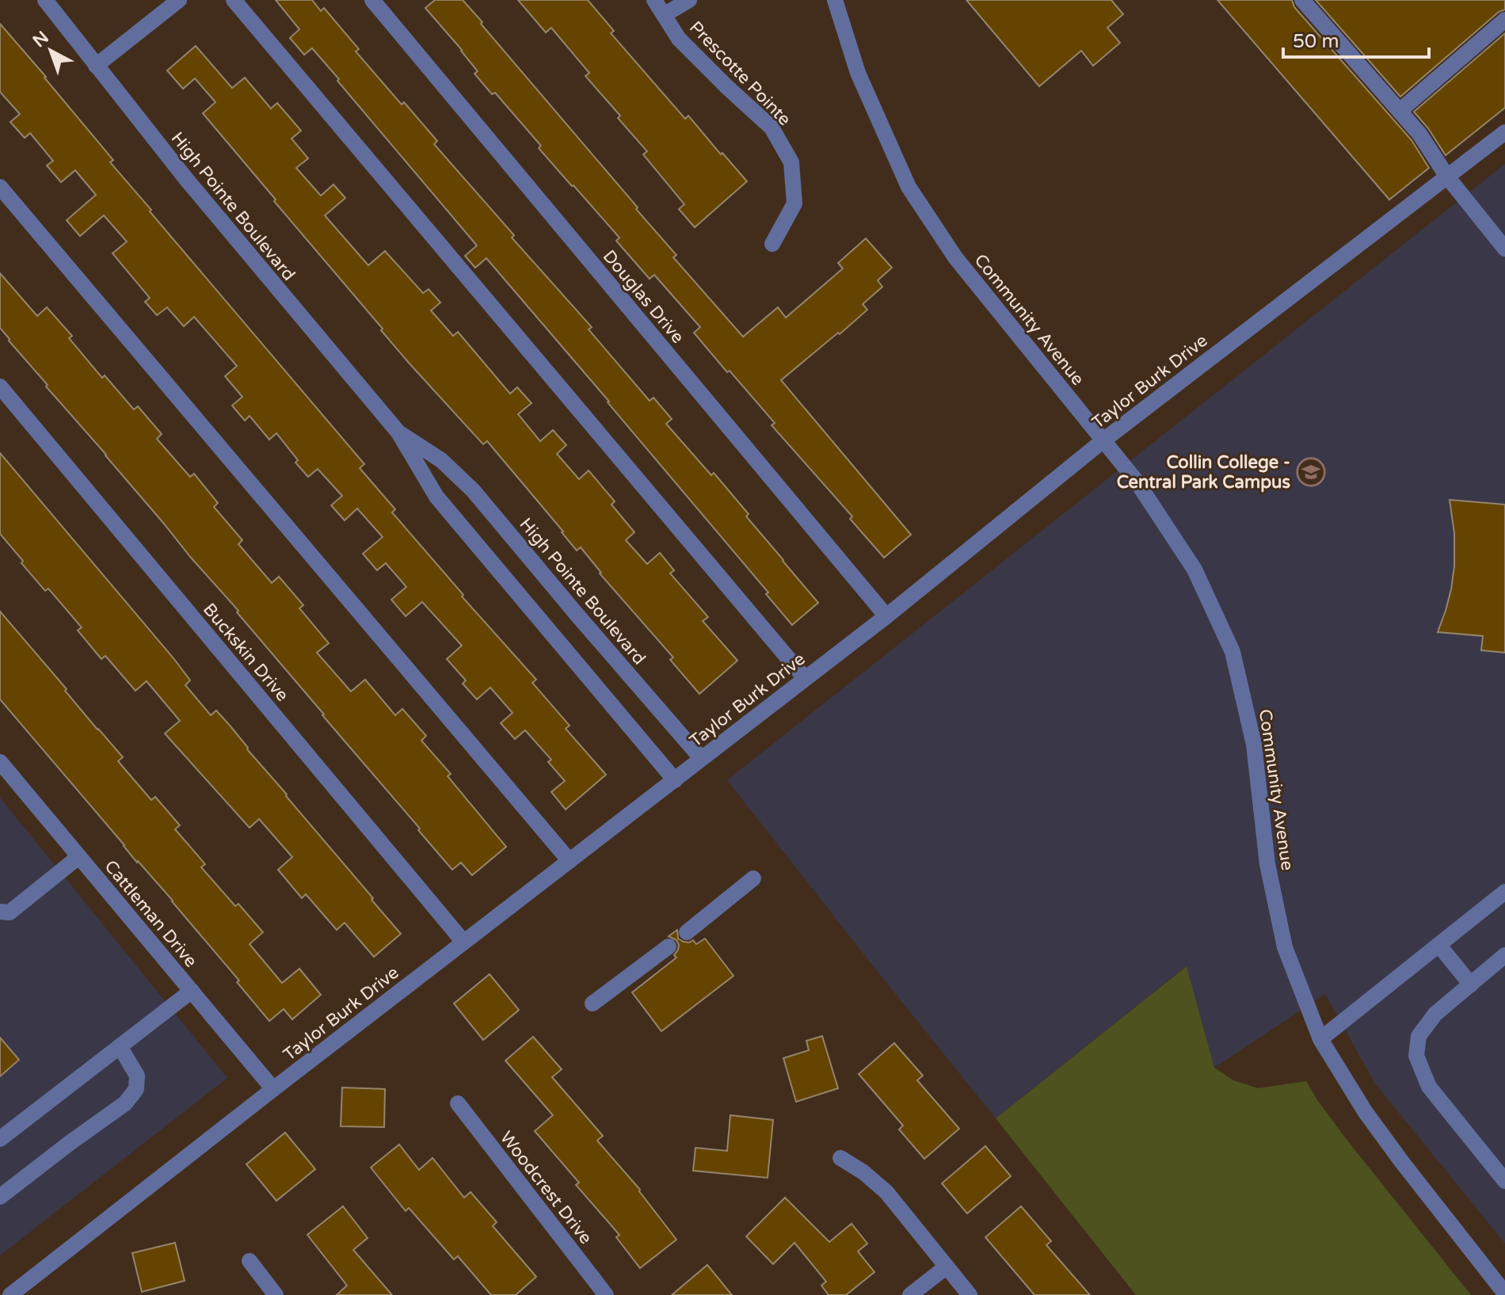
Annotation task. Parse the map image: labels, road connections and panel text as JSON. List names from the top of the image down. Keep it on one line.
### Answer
{"streets":{"street":["Prescotte Pointe","High Pointe Boulevard","Douglas Drive","Community Avenue","Taylor Burk Drive","Buckskin Drive","Cattleman Drive","Woodcrest Drive"]},"crossings":[["High Pointe Boulevard","Taylor Burk Drive"],["Douglas Drive","Taylor Burk Drive"],["Community Avenue","Taylor Burk Drive"],["Taylor Burk Drive","Buckskin Drive"],["Taylor Burk Drive","Cattleman Drive"]],"places":{"school or university":["Collin College - Central Park Campus"]},"scale_bar":"50 m","north":"top left"}
